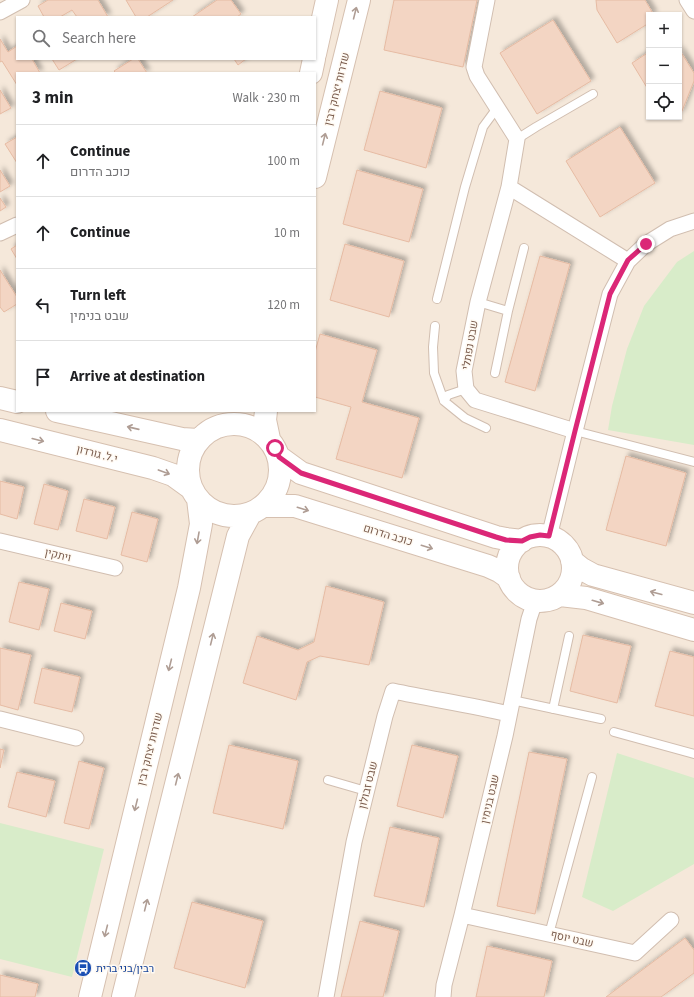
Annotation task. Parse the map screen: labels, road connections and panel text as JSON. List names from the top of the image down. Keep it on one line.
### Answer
{"streets":{"main road":["שדרות יצחק רבין","י.ל. גורדון","כוכב הדרום"],"street":["שבט נפתלי","ויתקין","שבט זבולון","שבט בנימין","שבט יוסף"]},"crossings":[["שדרות יצחק רבין","י.ל. גורדון"],["שדרות יצחק רבין","כוכב הדרום"],["י.ל. גורדון","כוכב הדרום"],["כוכב הדרום","שבט בנימין"],["שבט זבולון","שבט בנימין"],["שבט בנימין","שבט יוסף"]],"places":{"bus stop":["רבין/בני ברית"]},"page":{"map_buttons":["+","−"],"search":"Search here","heading":["3 min","Walk · 230 m"],"list":[["Continue","כוכב הדרום","100 m"],["Continue","10 m"],["Turn left","שבט בנימין","120 m"],"Arrive at destination"]}}
